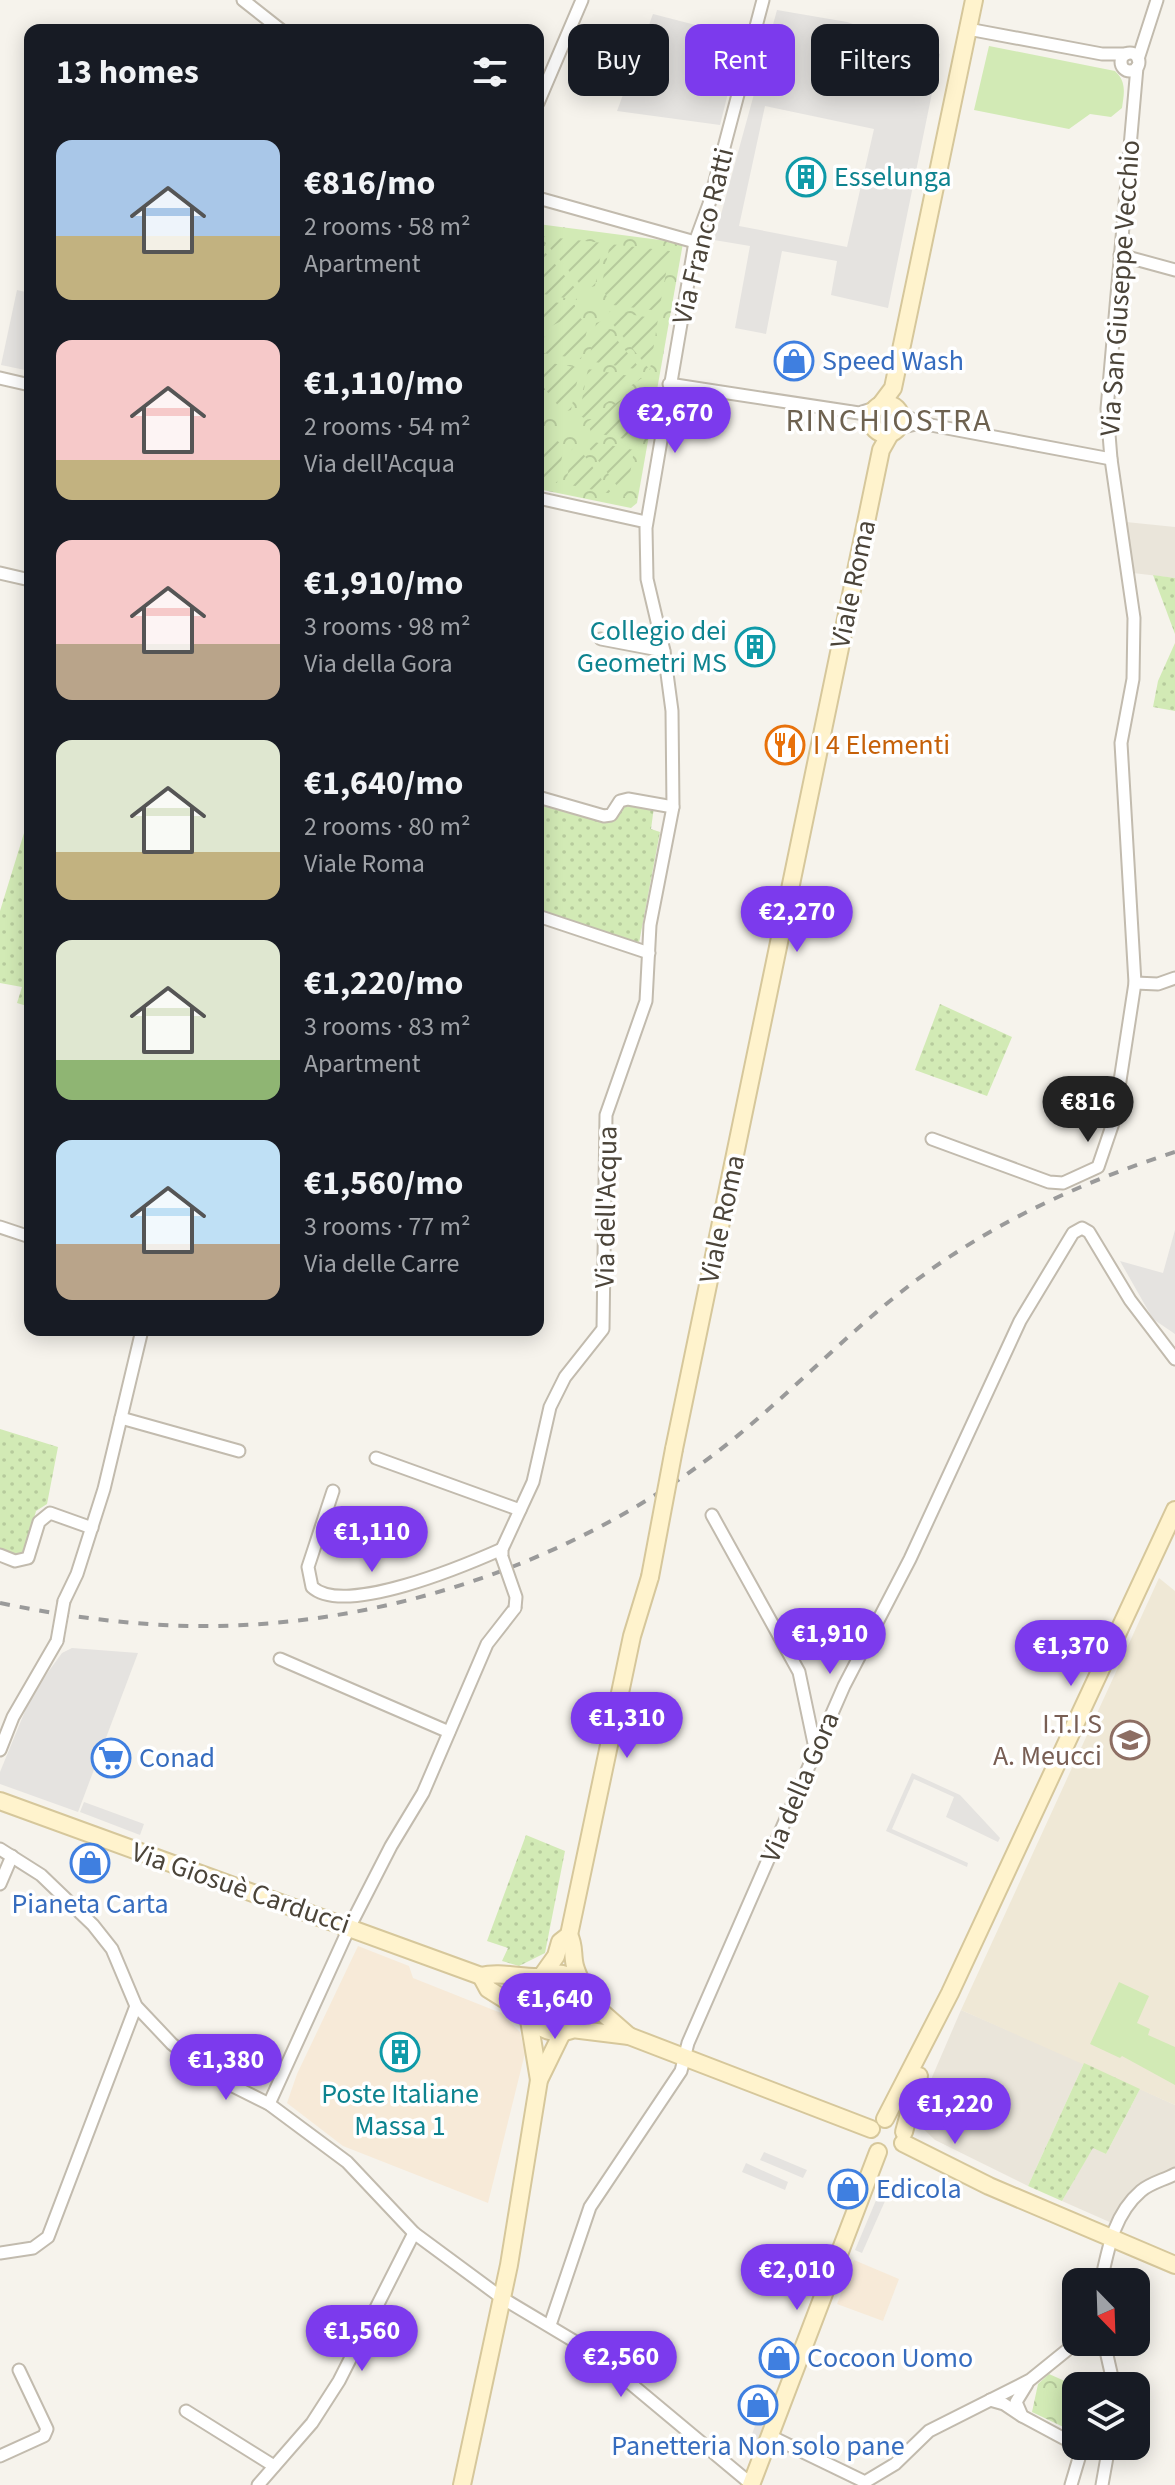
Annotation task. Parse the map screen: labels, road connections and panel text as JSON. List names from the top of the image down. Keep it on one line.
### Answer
{"streets":{"main road":["Viale Roma","Via Giosuè Carducci"],"street":["Via Franco Ratti","Via San Giuseppe Vecchio","Via dell'Acqua","Via della Gora"]},"crossings":[["Via Franco Ratti","Via dell'Acqua"],["Viale Roma","Via Giosuè Carducci"]],"districts":["RINCHIOSTRA"],"places":{"building":["Esselunga","Collegio dei Geometri MS","Poste Italiane Massa 1"],"shop":["Speed Wash","Pianeta Carta","Edicola","Cocoon Uomo","Panetteria Non solo pane"],"restaurant":["I 4 Elementi"],"school or university":["I.T.I.S A. Meucci"],"supermarket":["Conad"]},"north":"bottom right","page":{"chip":["Buy","Rent","Filters"],"heading":"13 homes","list":[{"name":"€816/mo","note":"2 rooms · 58 m² · Apartment"},{"name":"€1,110/mo","note":"2 rooms · 54 m² · Via dell'Acqua"},{"name":"€1,910/mo","note":"3 rooms · 98 m² · Via della Gora"},{"name":"€1,640/mo","note":"2 rooms · 80 m² · Viale Roma"},{"name":"€1,220/mo","note":"3 rooms · 83 m² · Apartment"},{"name":"€1,560/mo","note":"3 rooms · 77 m² · Via delle Carre"}],"price":["€2,670","€2,270","€816","€1,110","€1,910","€1,370","€1,310","€1,640","€1,380","€1,220","€2,010","€1,560","€2,560"]}}
